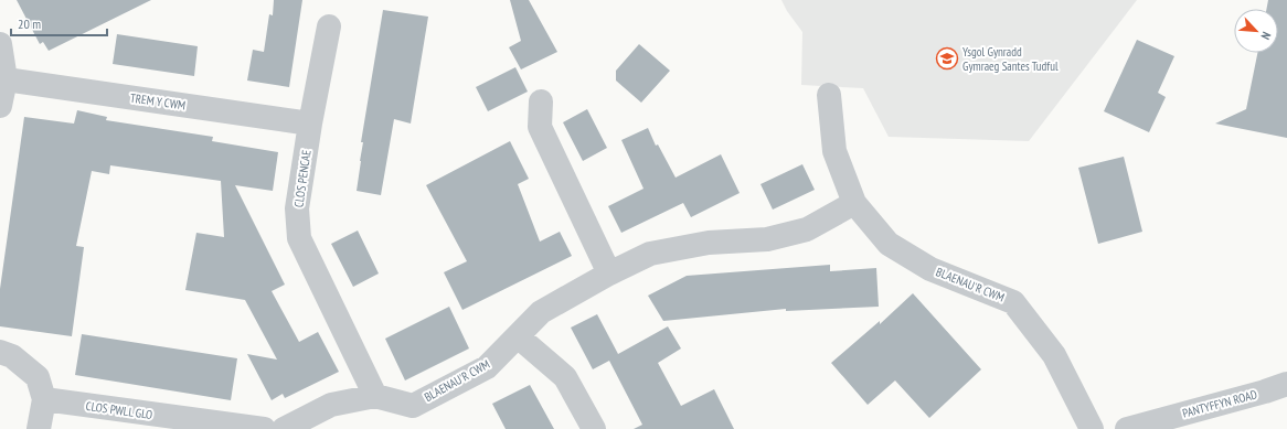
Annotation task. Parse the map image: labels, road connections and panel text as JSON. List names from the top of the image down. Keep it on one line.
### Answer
{"streets":{"street":["TREM Y CWM","CLOS PENCAE","BLAENAU'R CWM","PANTYFFYN ROAD","CLOS PWLL GLO"]},"crossings":[["TREM Y CWM","CLOS PENCAE"],["CLOS PENCAE","BLAENAU'R CWM"]],"places":{"school or university":["Ysgol Gynradd Gymraeg Santes Tudful"]},"scale_bar":"20 m","north":"bottom right"}
